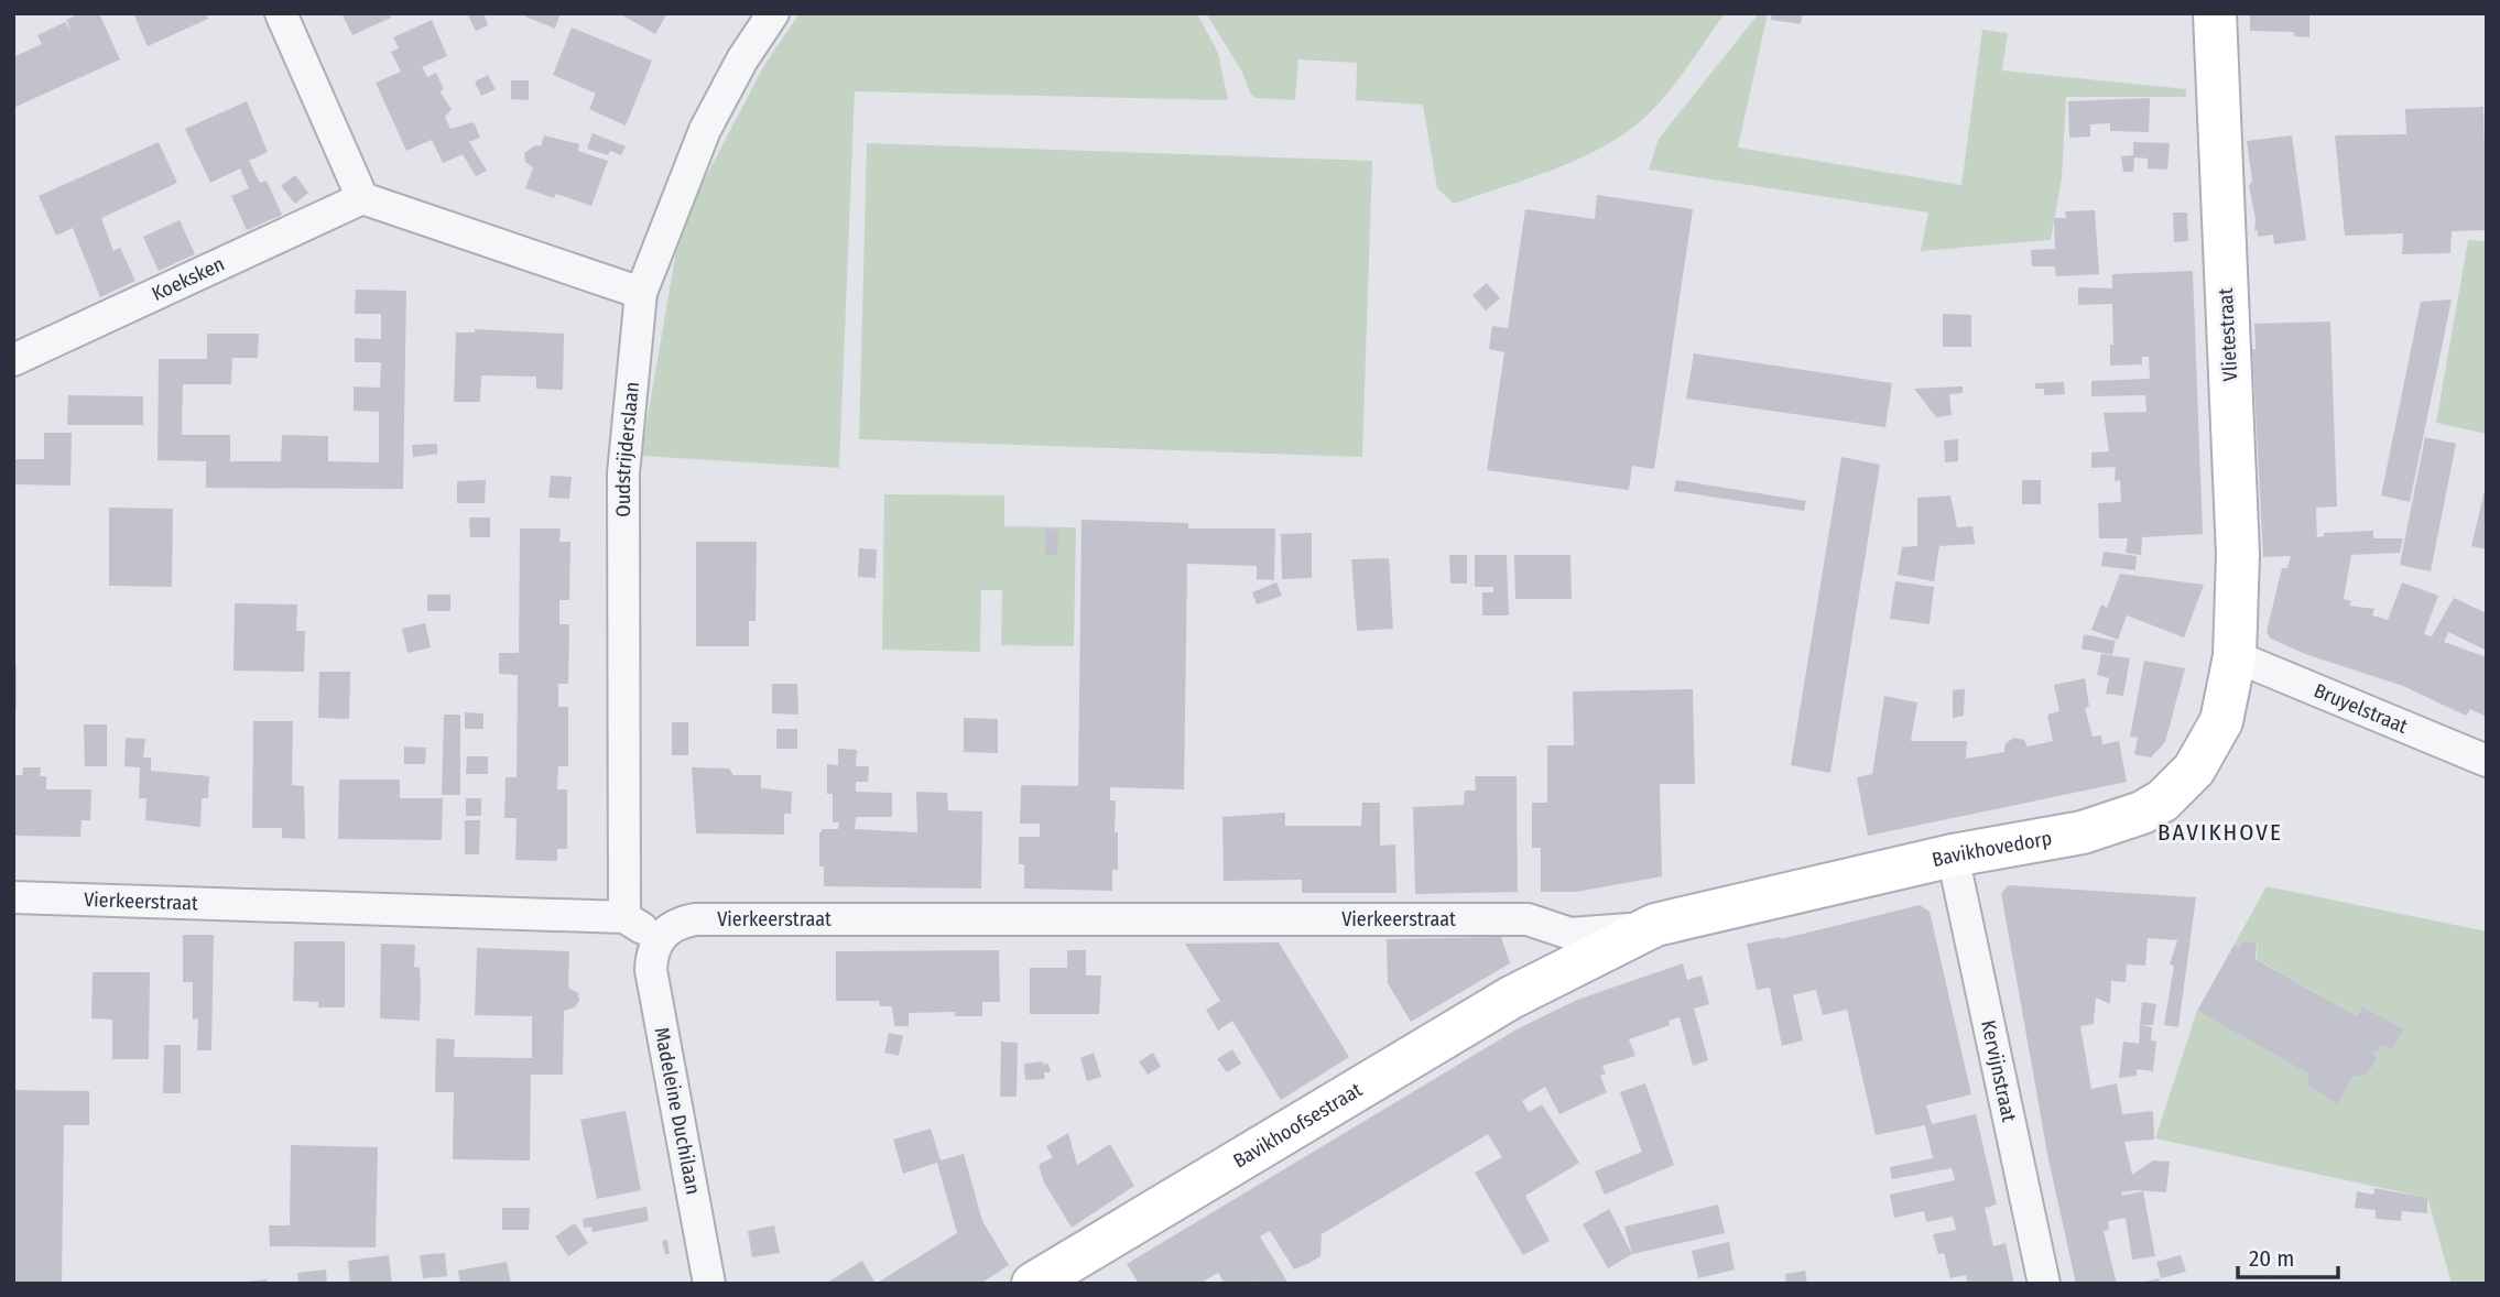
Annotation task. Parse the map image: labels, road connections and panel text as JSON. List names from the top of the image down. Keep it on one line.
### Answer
{"streets":{"street":["Koeksken","Vlietestraat","Oudstrijderslaan","Bruyelstraat","Bavikhovedorp","Vierkeerstraat","Kervijnstraat","Madeleine Duchilaan","Bavikhoofsestraat"]},"crossings":[["Vlietestraat","Bruyelstraat"],["Vlietestraat","Bavikhovedorp"],["Oudstrijderslaan","Vierkeerstraat"],["Bruyelstraat","Bavikhovedorp"],["Bavikhovedorp","Vierkeerstraat"],["Bavikhovedorp","Kervijnstraat"],["Bavikhovedorp","Bavikhoofsestraat"],["Vierkeerstraat","Madeleine Duchilaan"]],"districts":["BAVIKHOVE"],"scale_bar":"20 m"}
